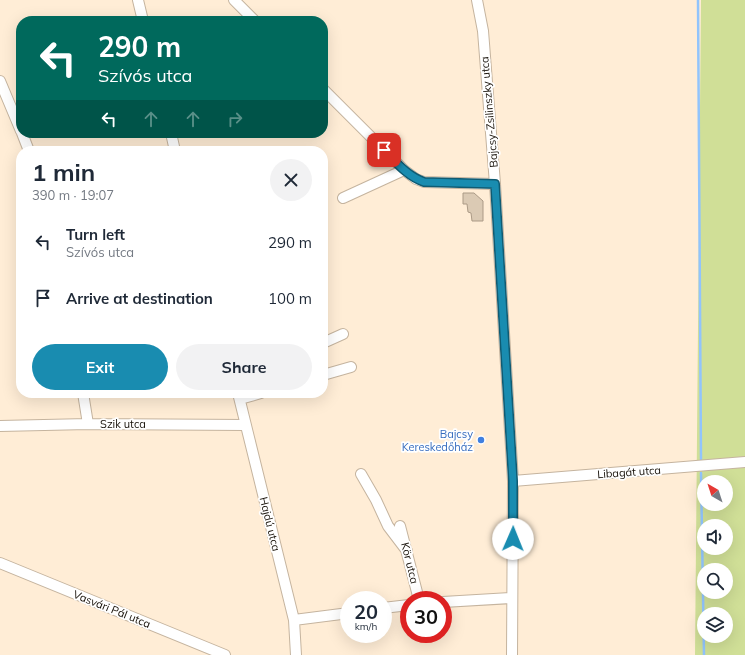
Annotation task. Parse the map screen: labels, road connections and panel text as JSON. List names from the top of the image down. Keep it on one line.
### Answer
{"streets":{"street":["Bajcsy-Zsilinszky utca","Szik utca","Libagát utca","Hajdú utca","Kör utca","Vasvári Pál utca"]},"crossings":[["Bajcsy-Zsilinszky utca","Libagát utca"],["Szik utca","Hajdú utca"]],"places":["Bajcsy Kereskedőház"],"north":"top left","page":{"turn":["290 m","Szívós utca"],"heading":["1 min","390 m · 19:07"],"list":[{"name":"Turn left","note":"Szívós utca","value":"290 m"},{"name":"Arrive at destination","value":"100 m"}],"buttons":["Exit","Share"],"speed":"20 km/h","limit":"30"}}
